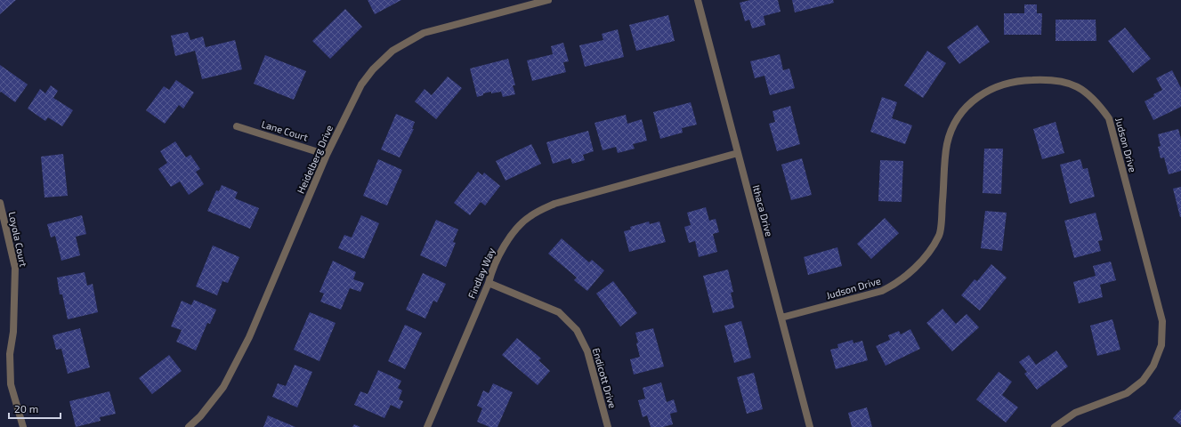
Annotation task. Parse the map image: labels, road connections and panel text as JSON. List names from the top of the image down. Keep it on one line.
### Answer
{"streets":{"street":["Lane Court","Judson Drive","Heidelberg Drive","Ithaca Drive","Loyola Court","Findlay Way","Endicott Drive"]},"crossings":[["Lane Court","Heidelberg Drive"],["Judson Drive","Ithaca Drive"],["Ithaca Drive","Findlay Way"],["Findlay Way","Endicott Drive"]],"scale_bar":"20 m"}
